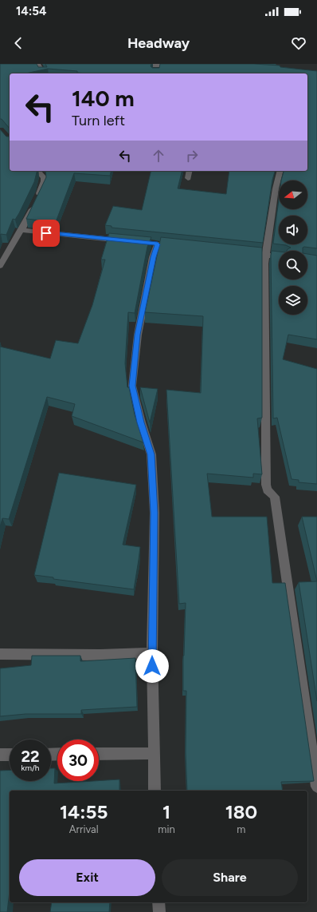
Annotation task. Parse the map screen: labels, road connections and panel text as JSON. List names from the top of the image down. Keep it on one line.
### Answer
{"north":"left","page":{"status":"14:54","header":"Headway","turn":["140 m","Turn left"],"speed":"22 km/h","limit":"30","eta":["14:55","Arrival","1","min","180","m"],"buttons":["Exit","Share"]}}
